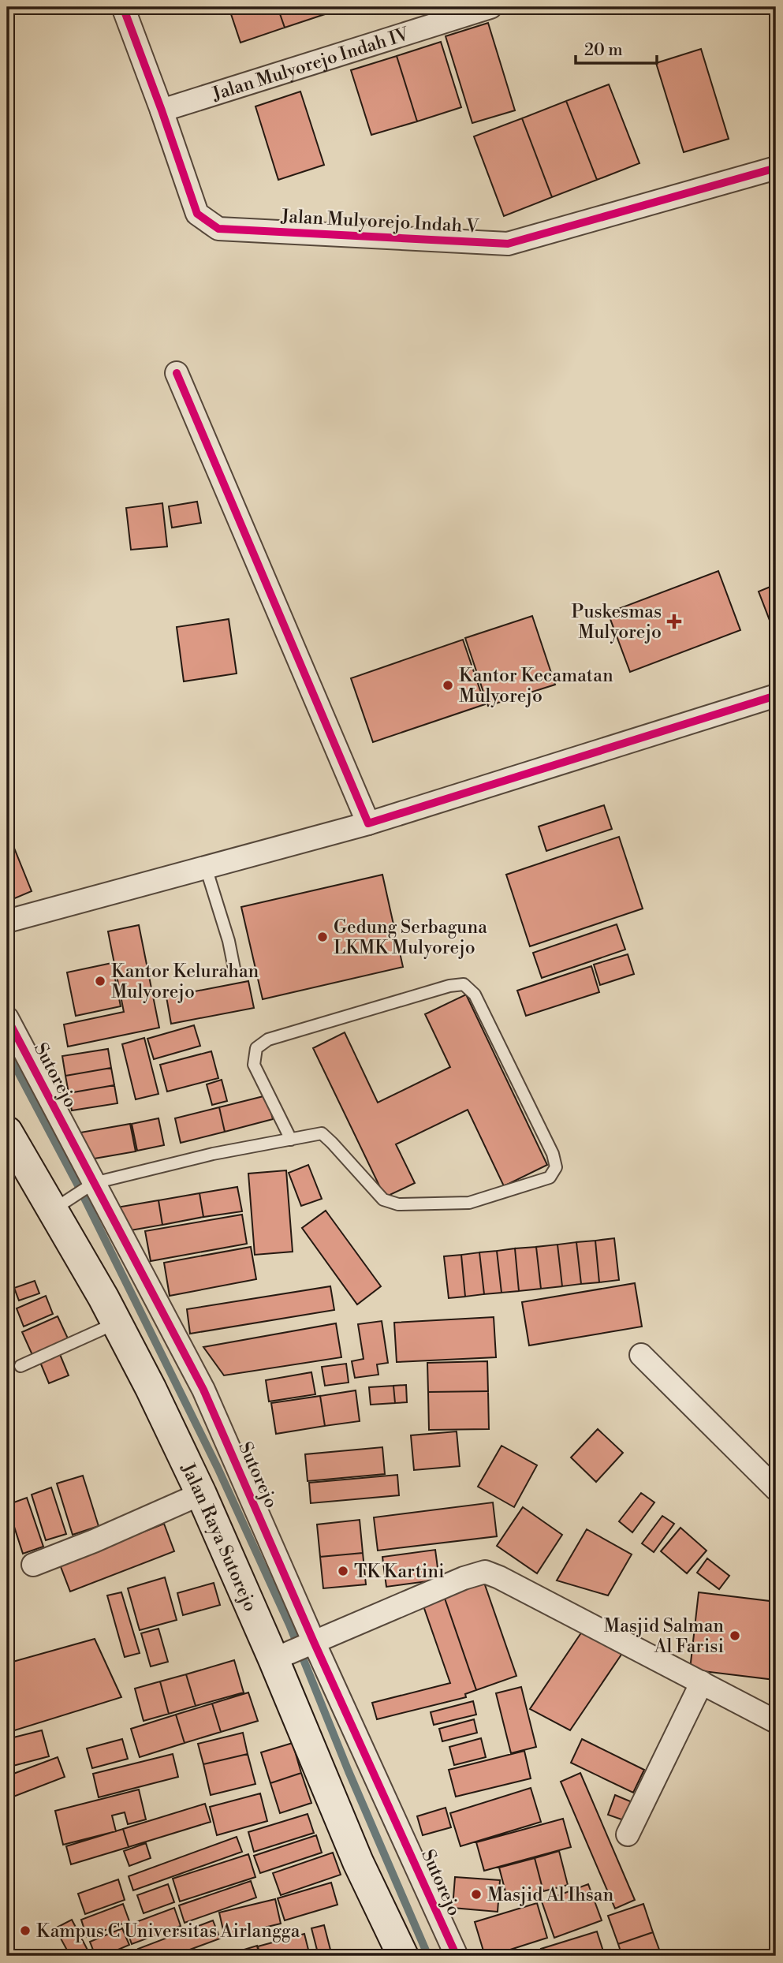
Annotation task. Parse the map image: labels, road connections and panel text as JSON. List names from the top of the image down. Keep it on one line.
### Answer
{"streets":{"main road":["Jalan Raya Sutorejo"],"street":["Jalan Mulyorejo Indah IV","Jalan Mulyorejo Indah V","Sutorejo"]},"crossings":[["Jalan Mulyorejo Indah IV","Jalan Mulyorejo Indah V"]],"places":{"health":["Puskesmas Mulyorejo"],"other":["Kantor Kecamatan Mulyorejo","Gedung Serbaguna LKMK Mulyorejo","Kantor Kelurahan Mulyorejo","TK Kartini","Masjid Salman Al Farisi","Masjid Al Ihsan","Kampus C Universitas Airlangga"]},"scale_bar":"20 m"}
